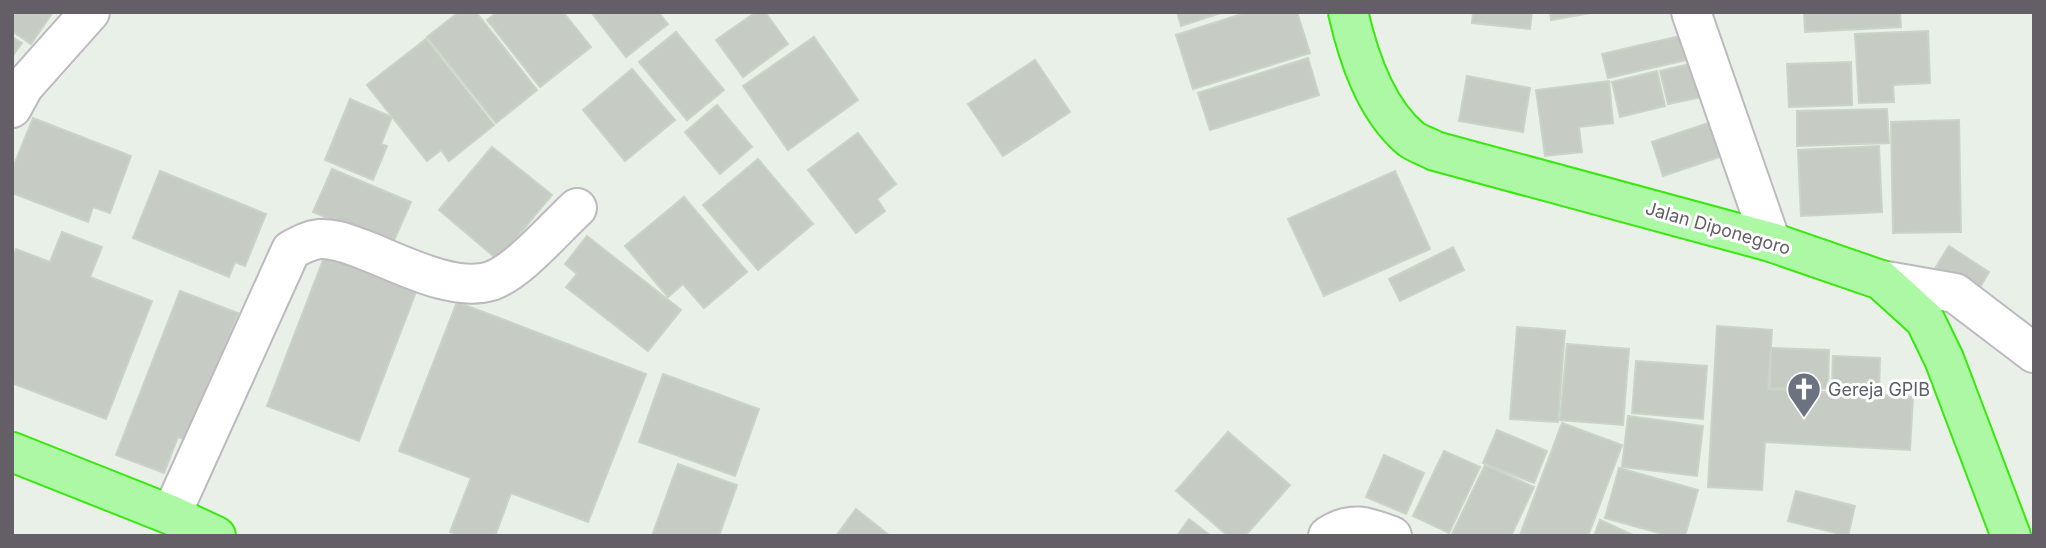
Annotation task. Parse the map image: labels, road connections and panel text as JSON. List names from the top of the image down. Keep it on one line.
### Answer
{"streets":{"highway":["Jalan Diponegoro"]},"places":{"church":["Gereja GPIB"]}}
